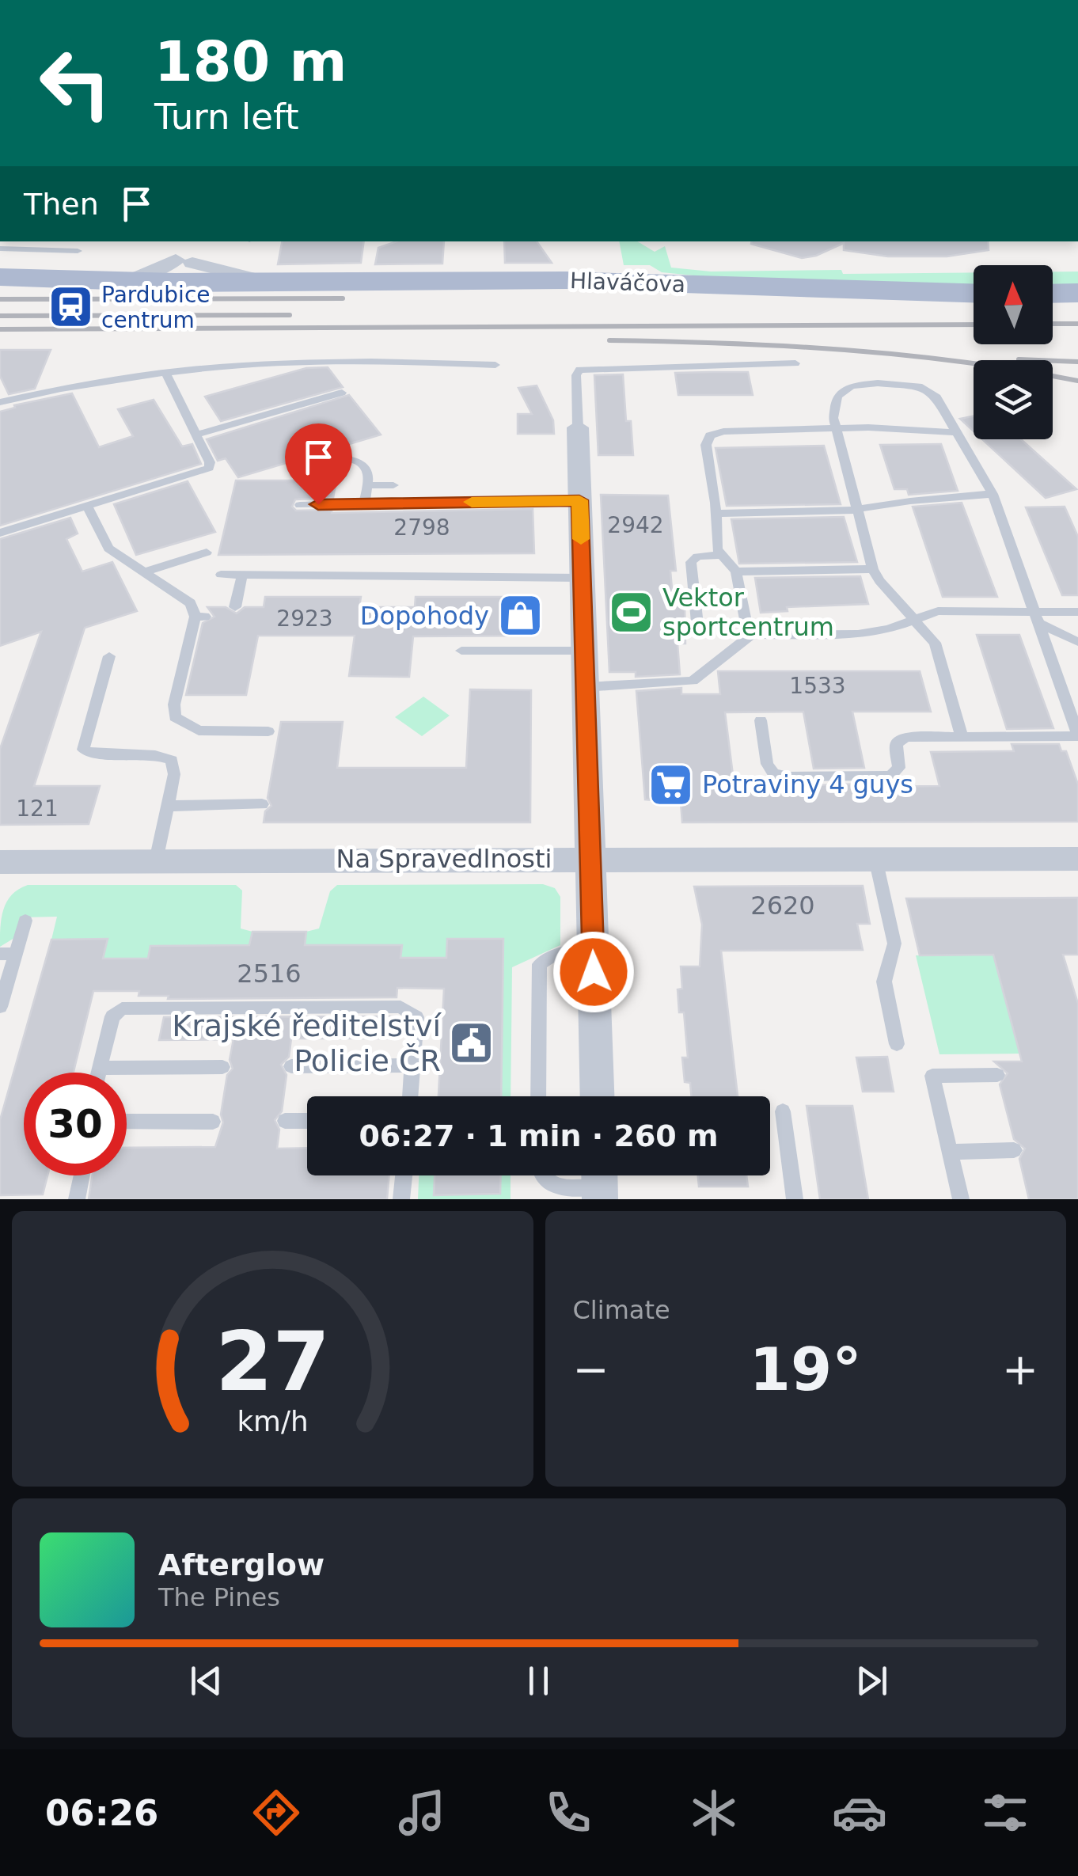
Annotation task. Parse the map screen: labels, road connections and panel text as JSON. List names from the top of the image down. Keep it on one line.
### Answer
{"streets":{"main road":["Hlaváčova"],"street":["Na Spravedlnosti"]},"places":{"station":["Pardubice centrum"],"sports":["Vektor sportcentrum"],"shop":["Dopohody"],"supermarket":["Potraviny 4 guys"],"public building":["Krajské ředitelství Policie ČR"]},"house_numbers":["2942","2798","2923","1533","121","2620","2516"],"north":"top","page":{"turn":["180 m","Turn left"],"then":"Then","limit":"30","trip":"06:27 · 1 min · 260 m","tile":"Climate","heat":["−","19°","+"],"song":["Afterglow","The Pines"],"tabs":"06:26","gauge":["27","km/h"]}}
